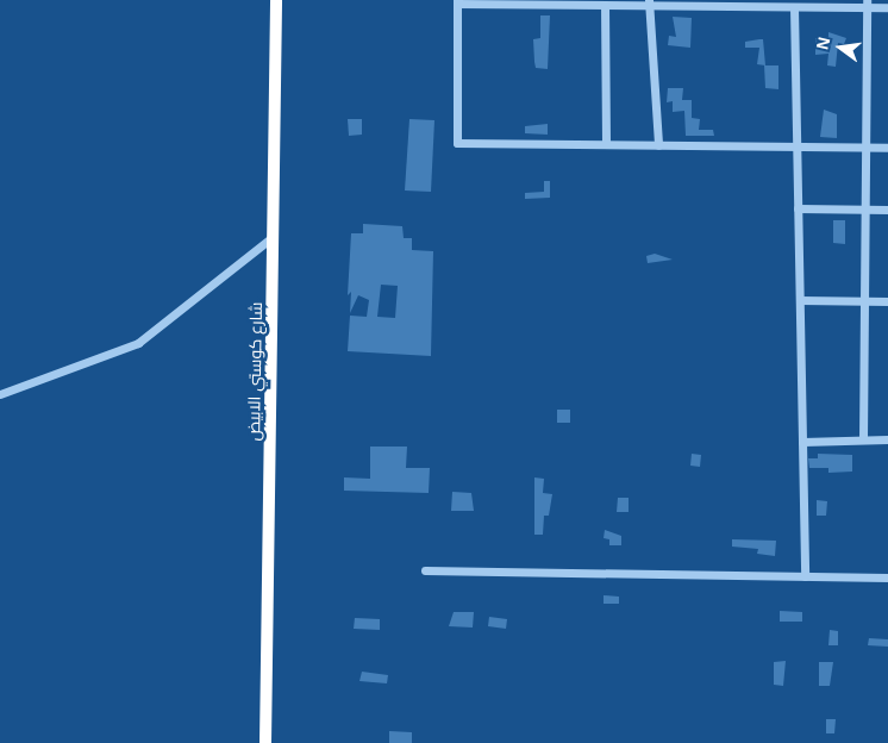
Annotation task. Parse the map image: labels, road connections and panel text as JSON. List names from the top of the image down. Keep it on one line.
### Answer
{"streets":{"highway":["شارع كوستي الابيض"]},"north":"left"}
